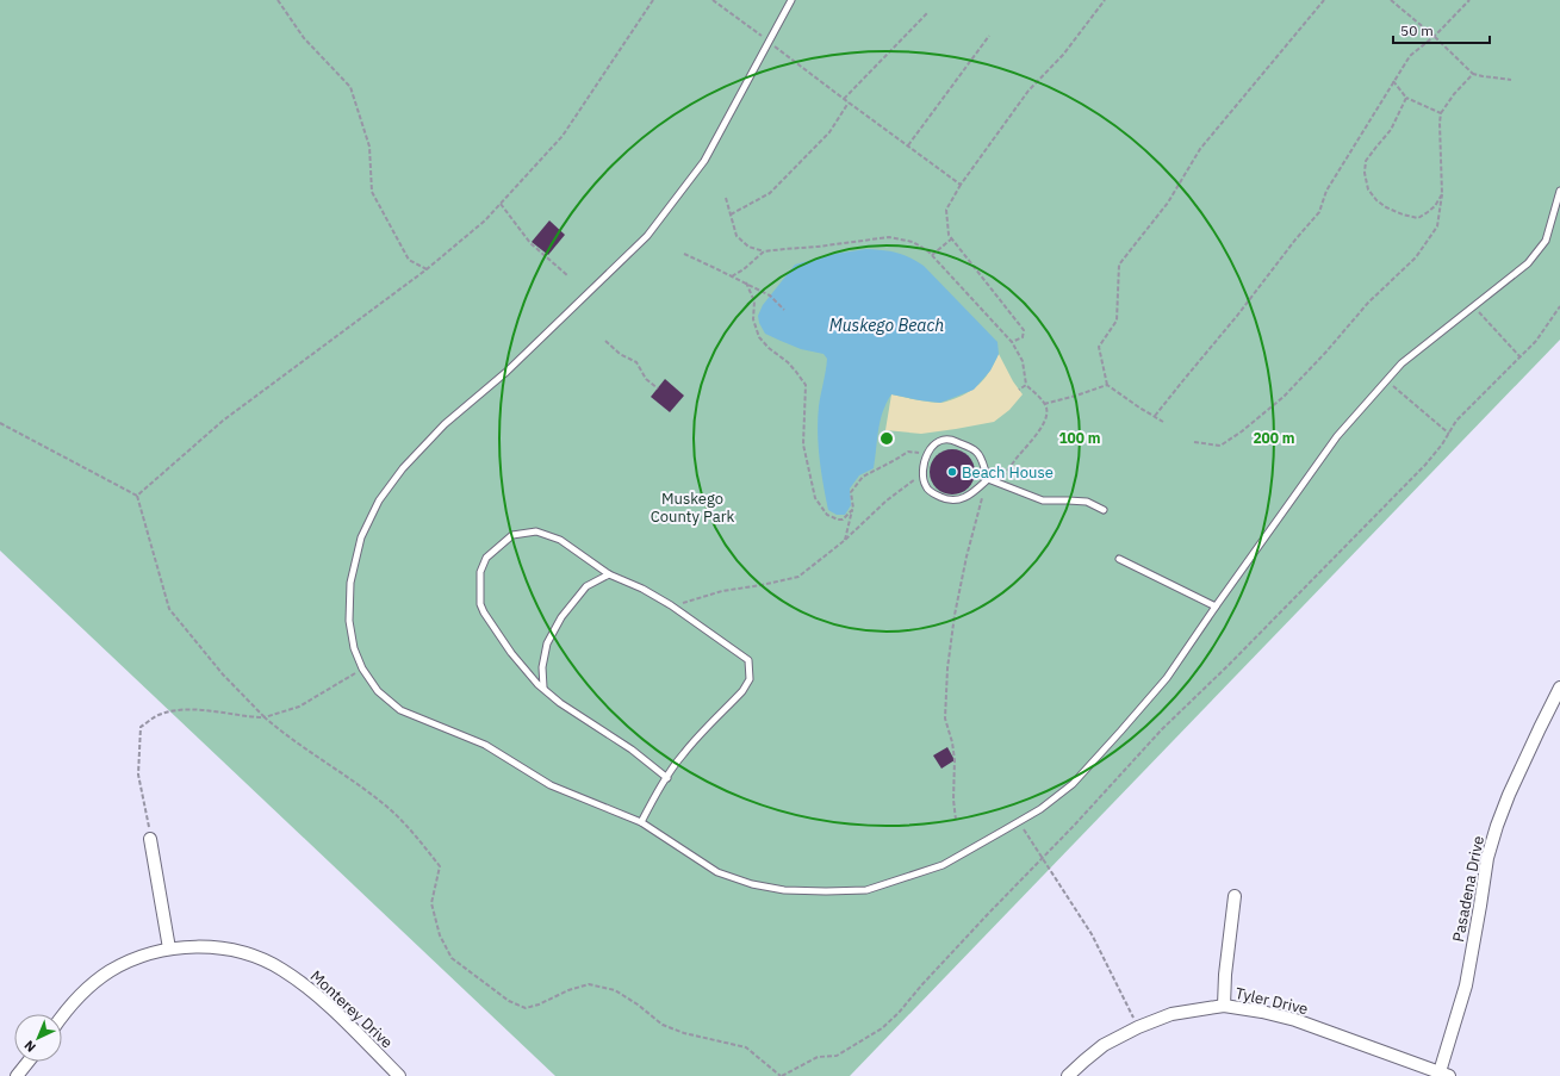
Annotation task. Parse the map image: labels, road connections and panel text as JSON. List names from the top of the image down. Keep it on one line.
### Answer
{"streets":{"street":["Pasadena Drive","Tyler Drive","Monterey Drive"]},"crossings":[["Pasadena Drive","Tyler Drive"]],"water":["Muskego Beach"],"parks":["Muskego County Park"],"places":["Beach House"],"scale_bar":"50 m","north":"bottom left","rings":["100 m","200 m"]}
